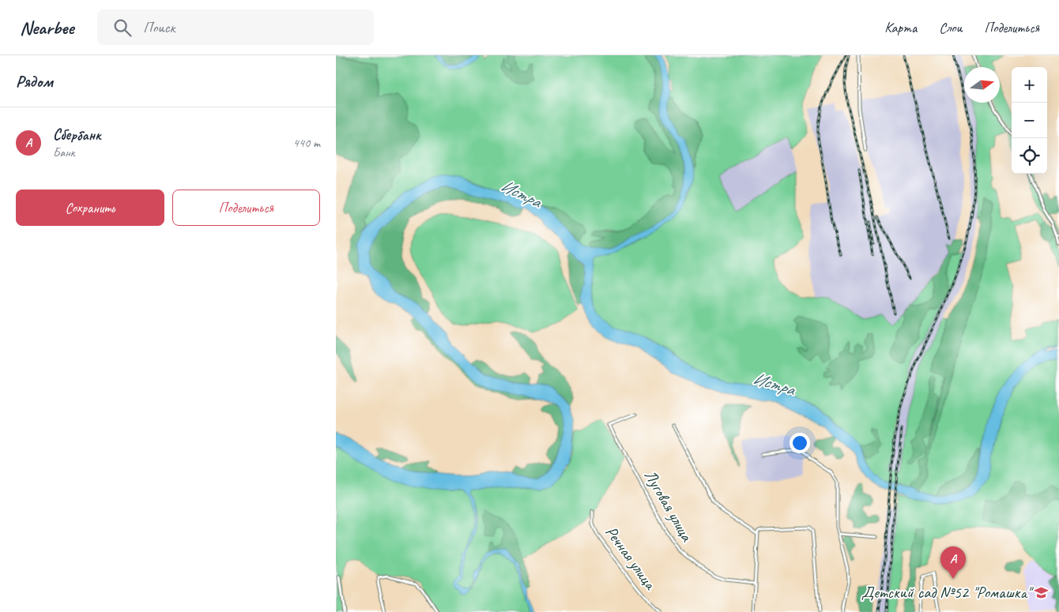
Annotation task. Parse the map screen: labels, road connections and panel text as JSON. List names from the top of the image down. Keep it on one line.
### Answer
{"streets":{"street":["Луговая улица","Речная улица"]},"water":["Истра"],"places":{"school or university":["Детский сад №52 \"Ромашка\""]},"north":"right","page":{"header":"Nearbee","search":"Поиск","nav":["Карта","Слои","Поделиться"],"heading":"Рядом","map_buttons":["+","−"],"list":[{"mark":"A","name":"Сбербанк","note":"Банк","value":"440 m"}],"buttons":["Сохранить","Поделиться"],"pins":"A"}}
